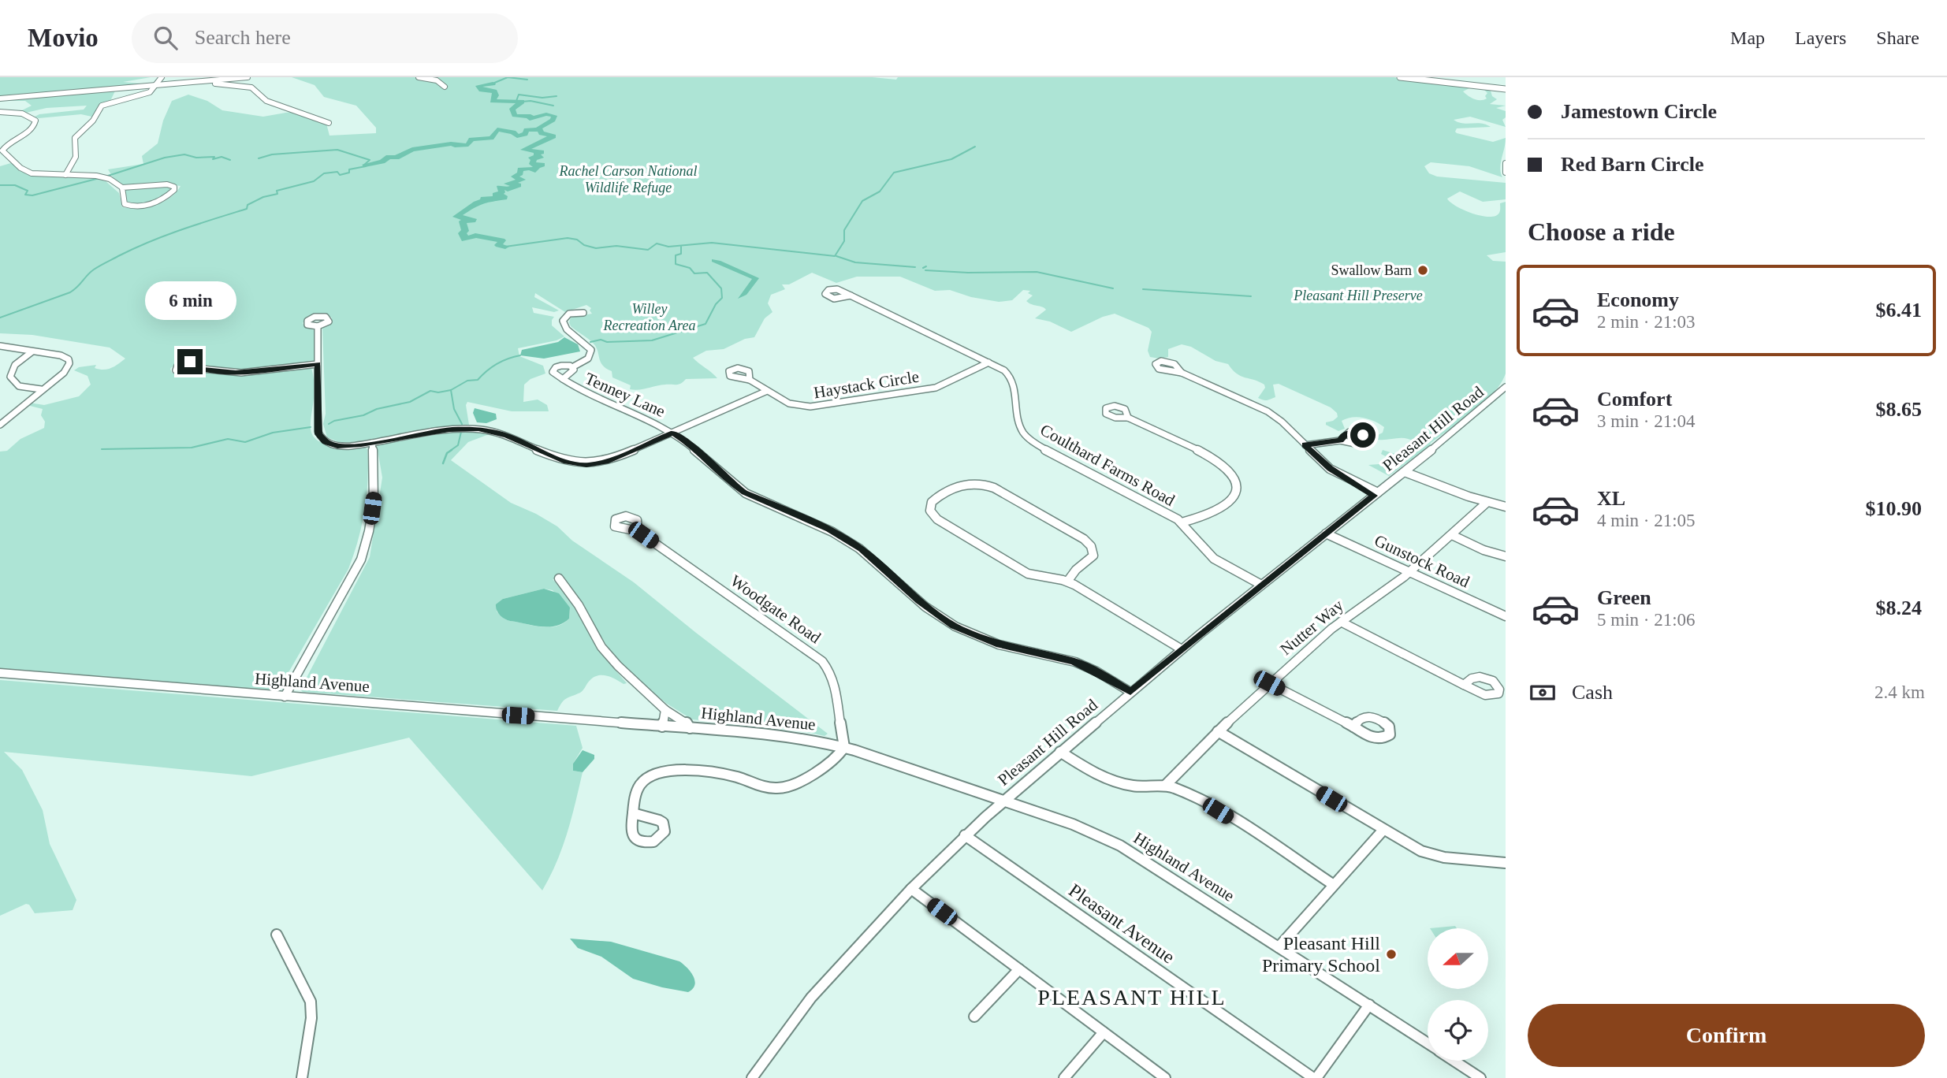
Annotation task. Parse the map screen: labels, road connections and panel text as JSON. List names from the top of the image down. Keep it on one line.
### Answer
{"streets":{"street":["Haystack Circle","Tenney Lane","Pleasant Hill Road","Coulthard Farms Road","Gunstock Road","Woodgate Road","Nutter Way","Highland Avenue","Pleasant Avenue"]},"crossings":[["Haystack Circle","Coulthard Farms Road"],["Tenney Lane","Pleasant Hill Road"],["Pleasant Hill Road","Coulthard Farms Road"],["Pleasant Hill Road","Gunstock Road"],["Pleasant Hill Road","Highland Avenue"],["Pleasant Hill Road","Pleasant Avenue"],["Gunstock Road","Nutter Way"],["Woodgate Road","Highland Avenue"]],"districts":["PLEASANT HILL"],"parks":["Rachel Carson National Wildlife Refuge","Pleasant Hill Preserve","Willey Recreation Area"],"places":["Swallow Barn","Pleasant Hill Primary School"],"north":"left","page":{"header":"Movio","search":"Search here","nav":["Map","Layers","Share"],"banner":["Jamestown Circle","Red Barn Circle"],"heading":"Choose a ride","list":[{"name":"Economy","note":"2 min · 21:03","value":"$6.41"},{"name":"Comfort","note":"3 min · 21:04","value":"$8.65"},{"name":"XL","note":"4 min · 21:05","value":"$10.90"},{"name":"Green","note":"5 min · 21:06","value":"$8.24"}],"bubble":"6 min","pay":["Cash","2.4 km"],"buttons":"Confirm"}}
